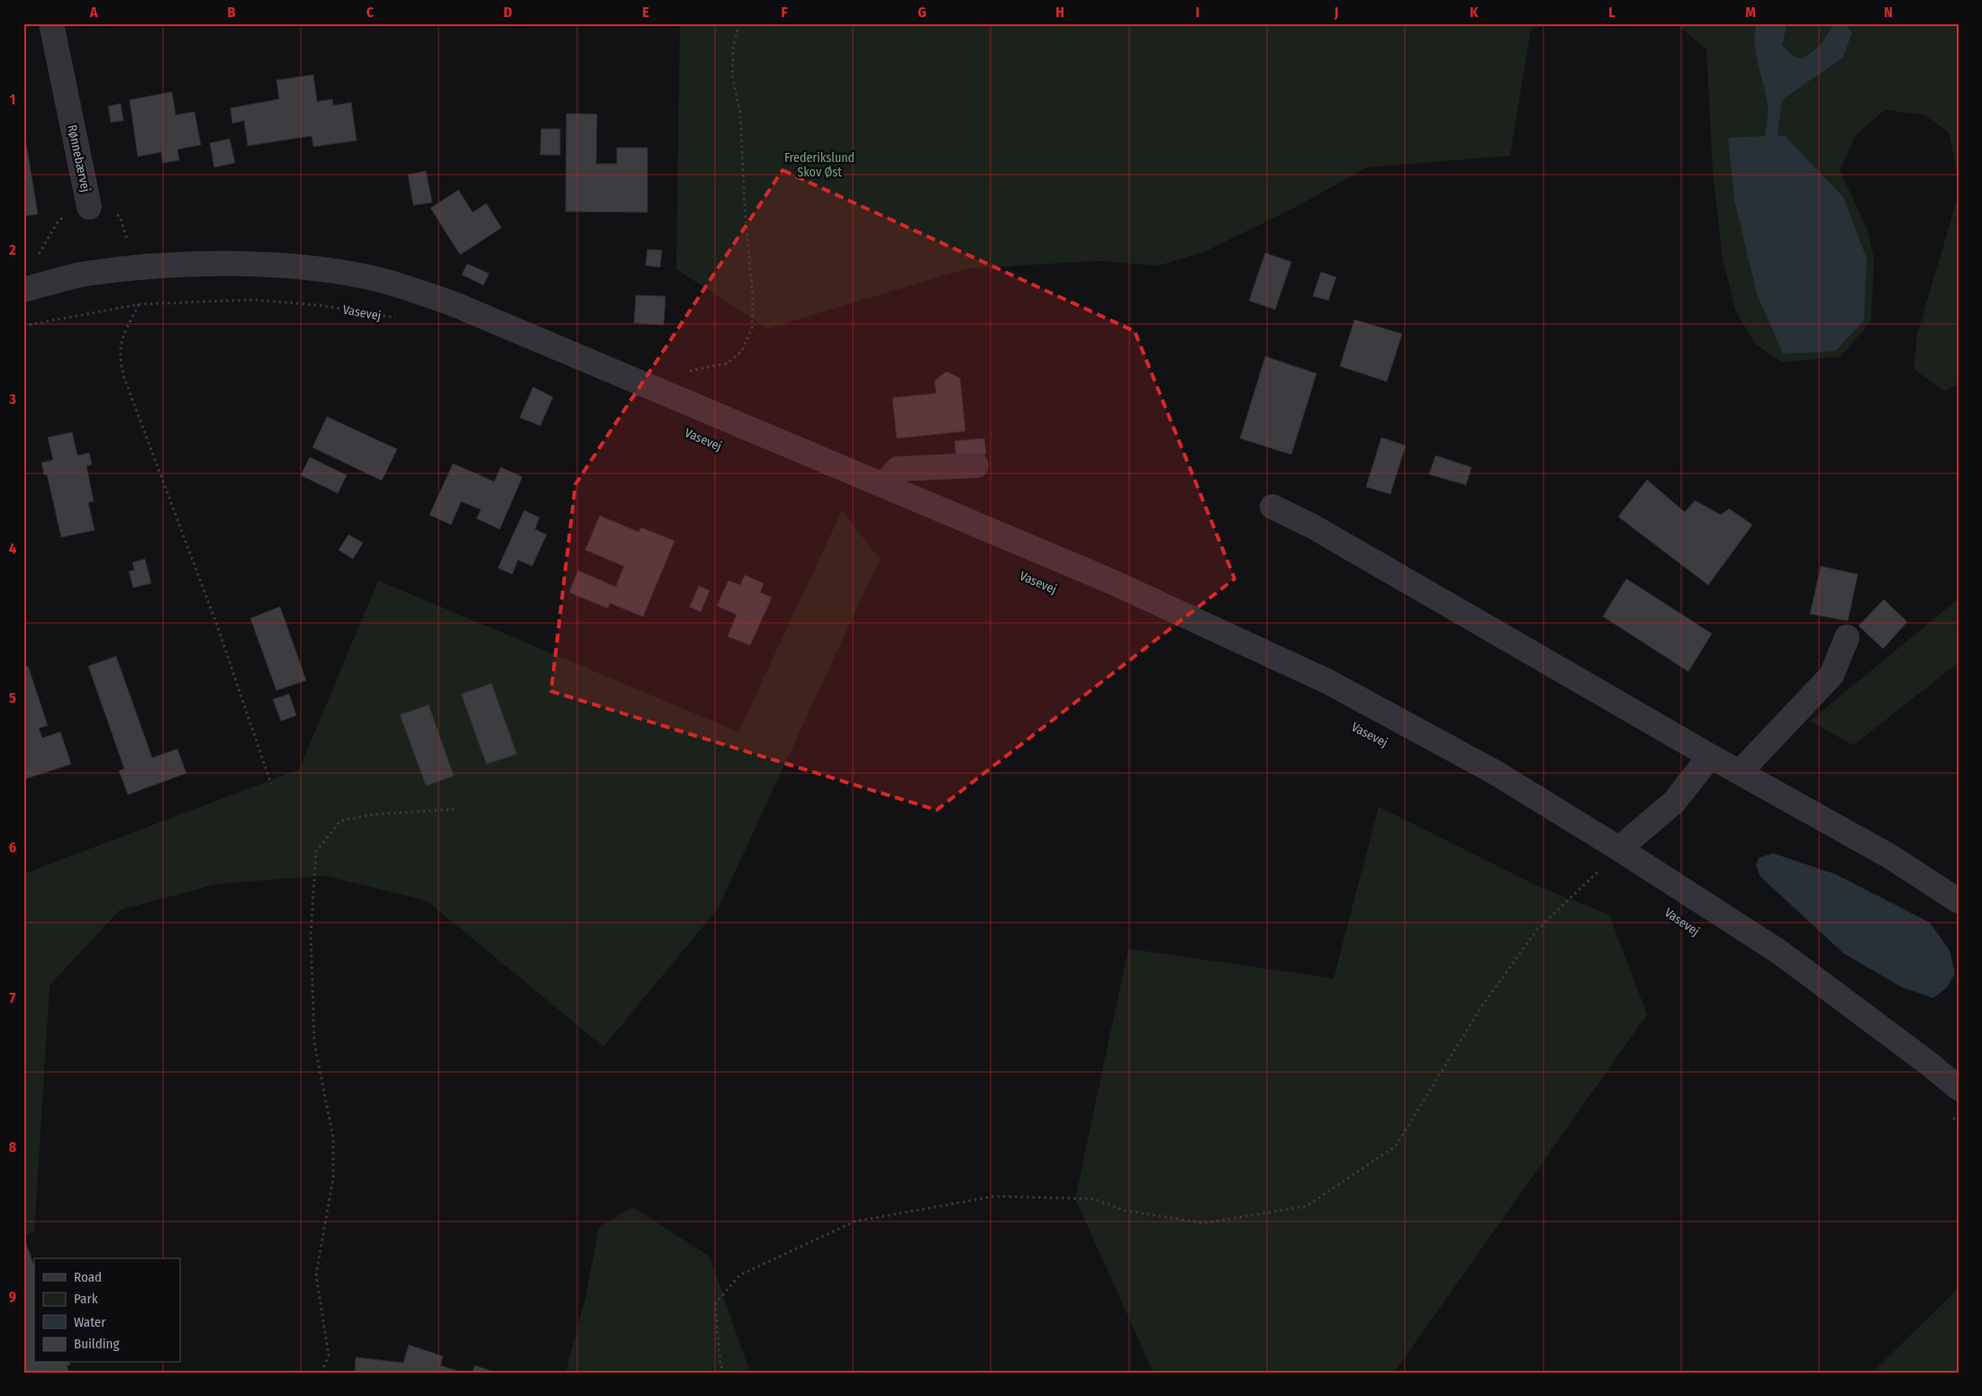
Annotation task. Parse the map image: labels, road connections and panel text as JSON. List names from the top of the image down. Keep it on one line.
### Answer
{"streets":{"street":["Rønnebærvej","Vasevej"]},"crossings":[["Rønnebærvej","Vasevej"]],"parks":["Frederikslund Skov Øst"],"legend":["Road","Park","Water","Building"],"grid":{"columns":["A","B","C","D","E","F","G","H","I","J","K","L","M","N"],"rows":["1","2","3","4","5","6","7","8","9"]}}
